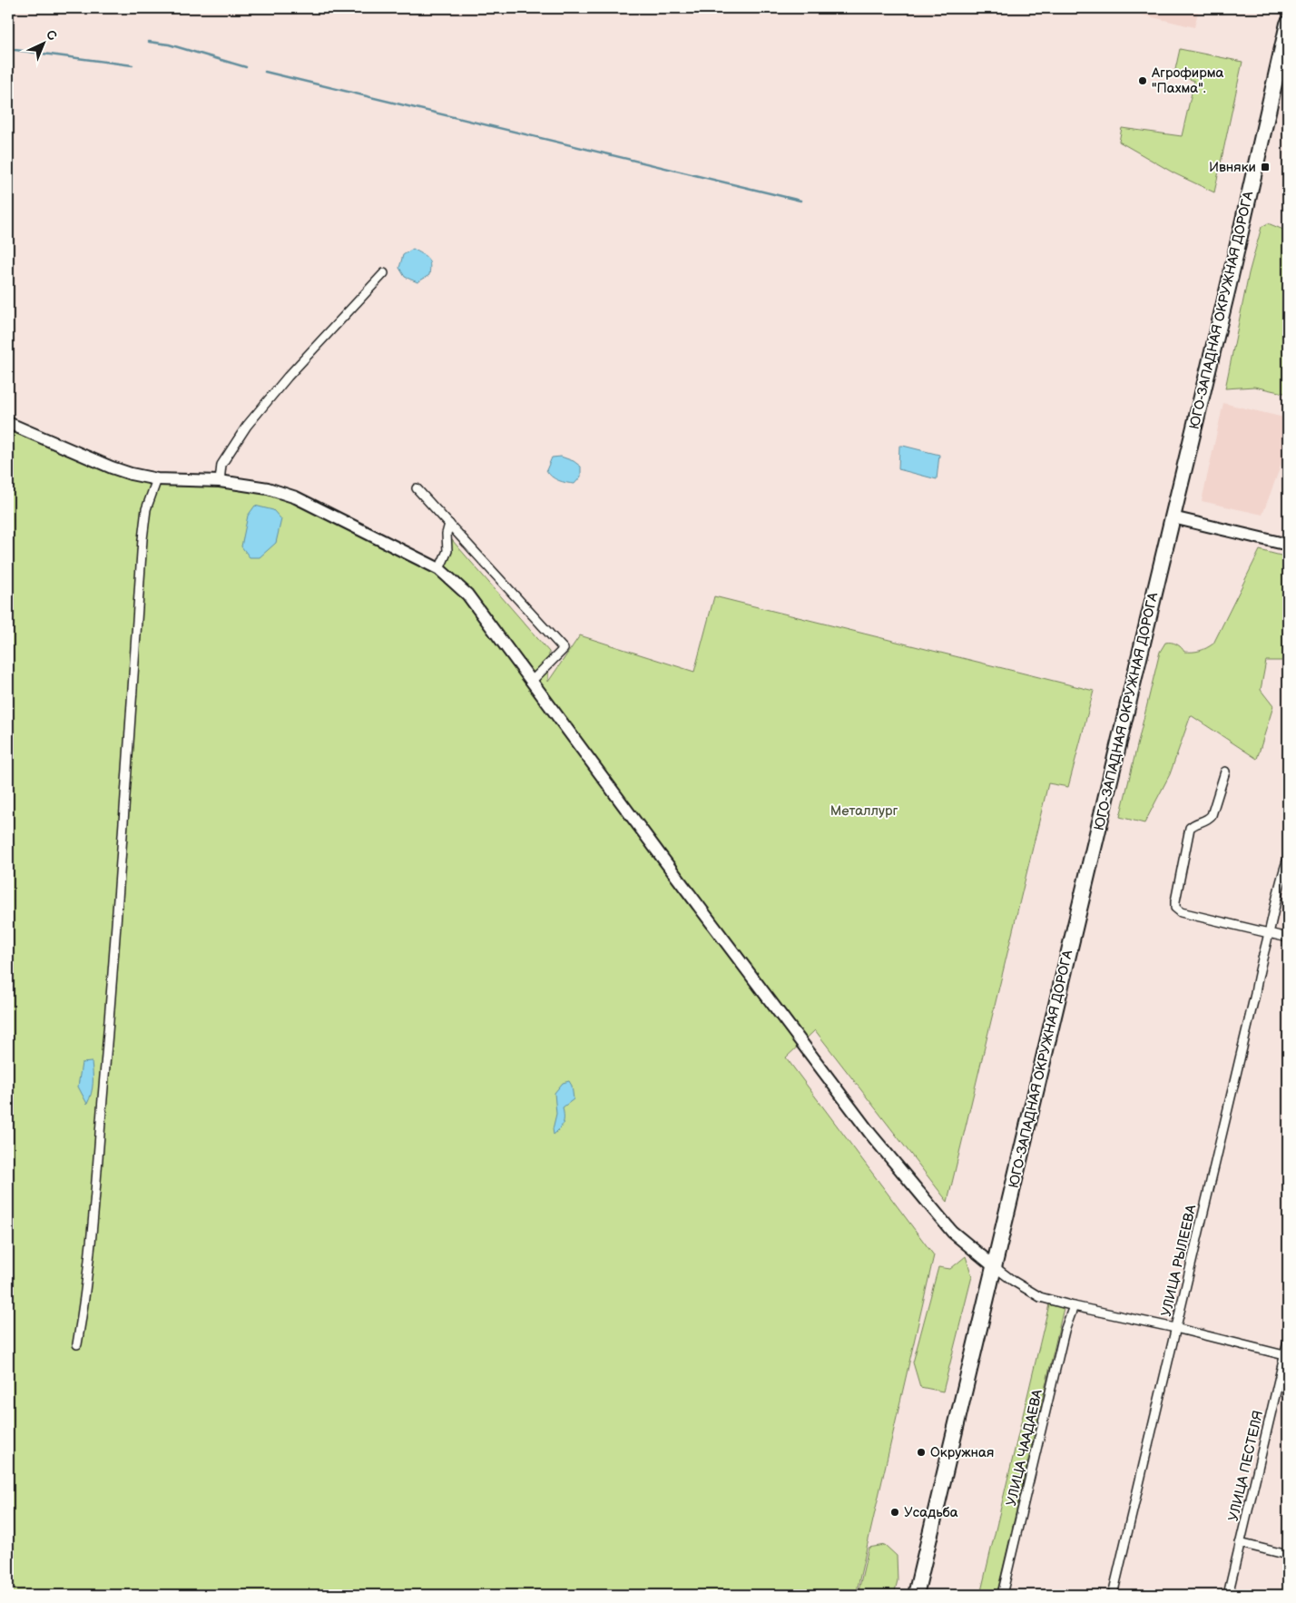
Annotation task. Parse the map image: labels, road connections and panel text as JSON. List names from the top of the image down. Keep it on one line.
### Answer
{"streets":{"highway":["ЮГО-ЗАПАДНАЯ ОКРУЖНАЯ ДОРОГА"],"street":["УЛИЦА РЫЛЕЕВА","УЛИЦА ЧААДАЕВА","УЛИЦА ПЕСТЕЛЯ"]},"parks":["Металлург"],"places":{"other":["Агрофирма \"Пахма\".","Окружная","Усадьба"],"transit":["Ивняки"]},"north":"top right"}
